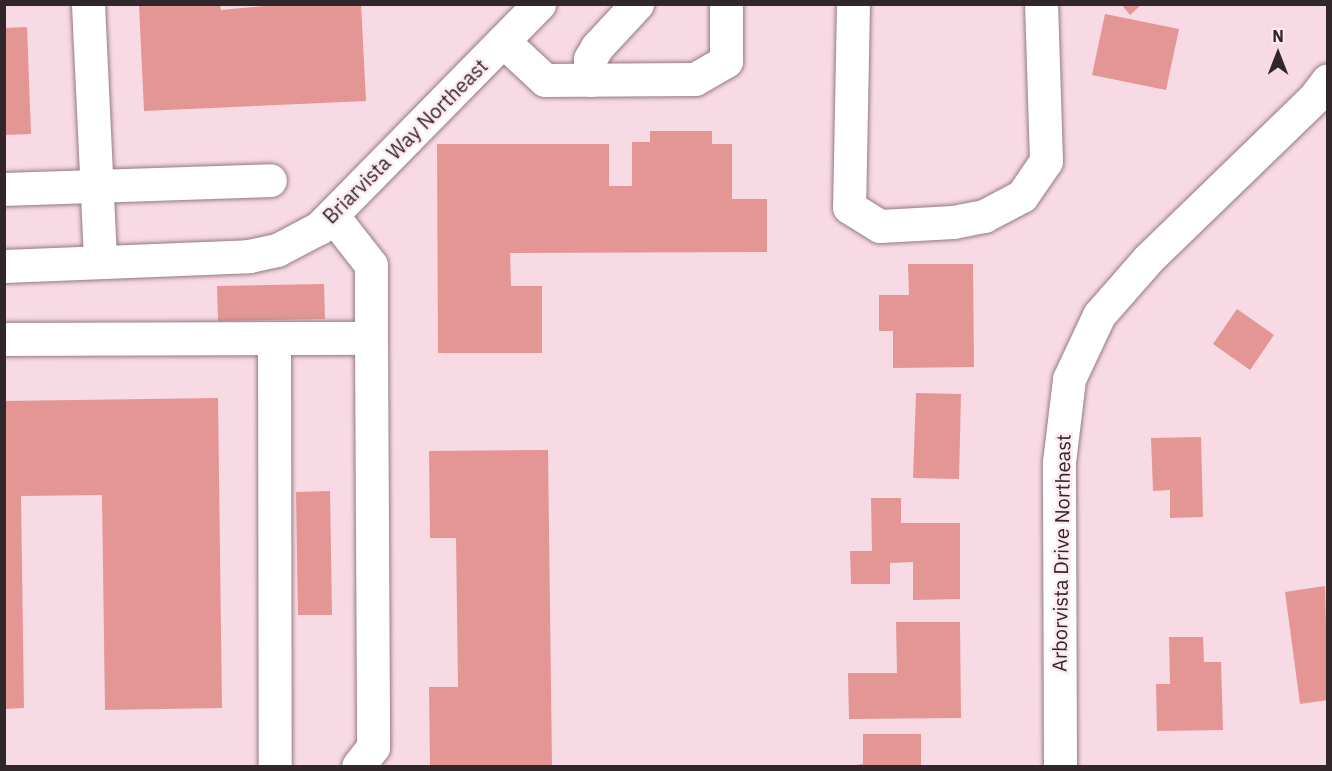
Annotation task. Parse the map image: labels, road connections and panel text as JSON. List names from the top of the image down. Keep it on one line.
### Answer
{"streets":{"street":["Briarvista Way Northeast","Arborvista Drive Northeast"]},"north":"top"}
